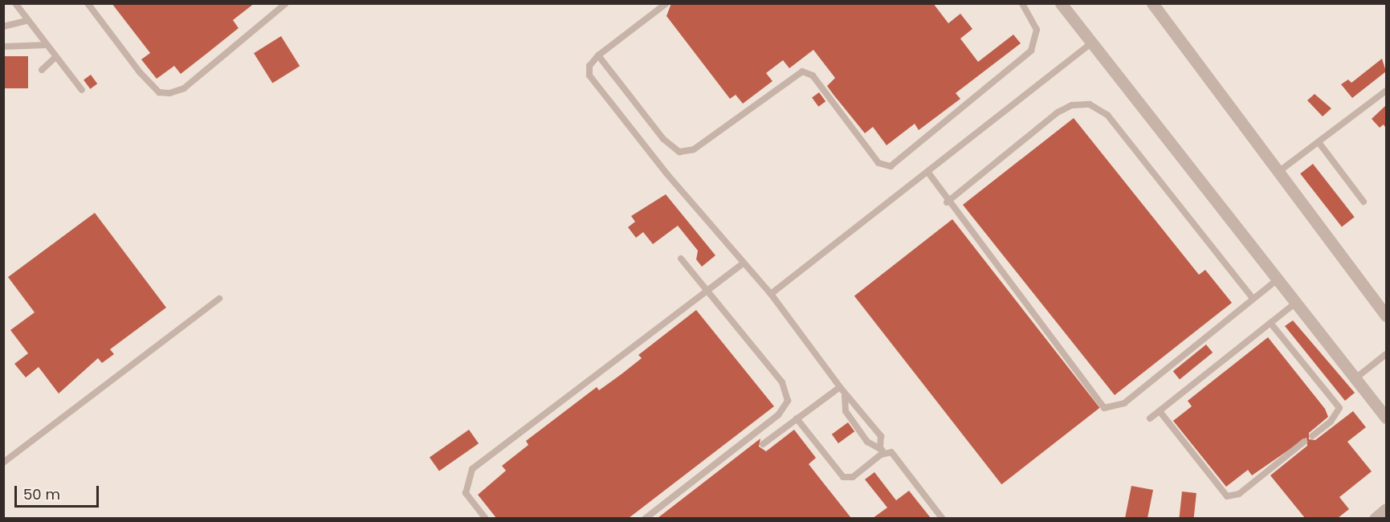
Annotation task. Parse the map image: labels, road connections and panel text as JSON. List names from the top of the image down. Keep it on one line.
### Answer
{"scale_bar":"50 m"}
